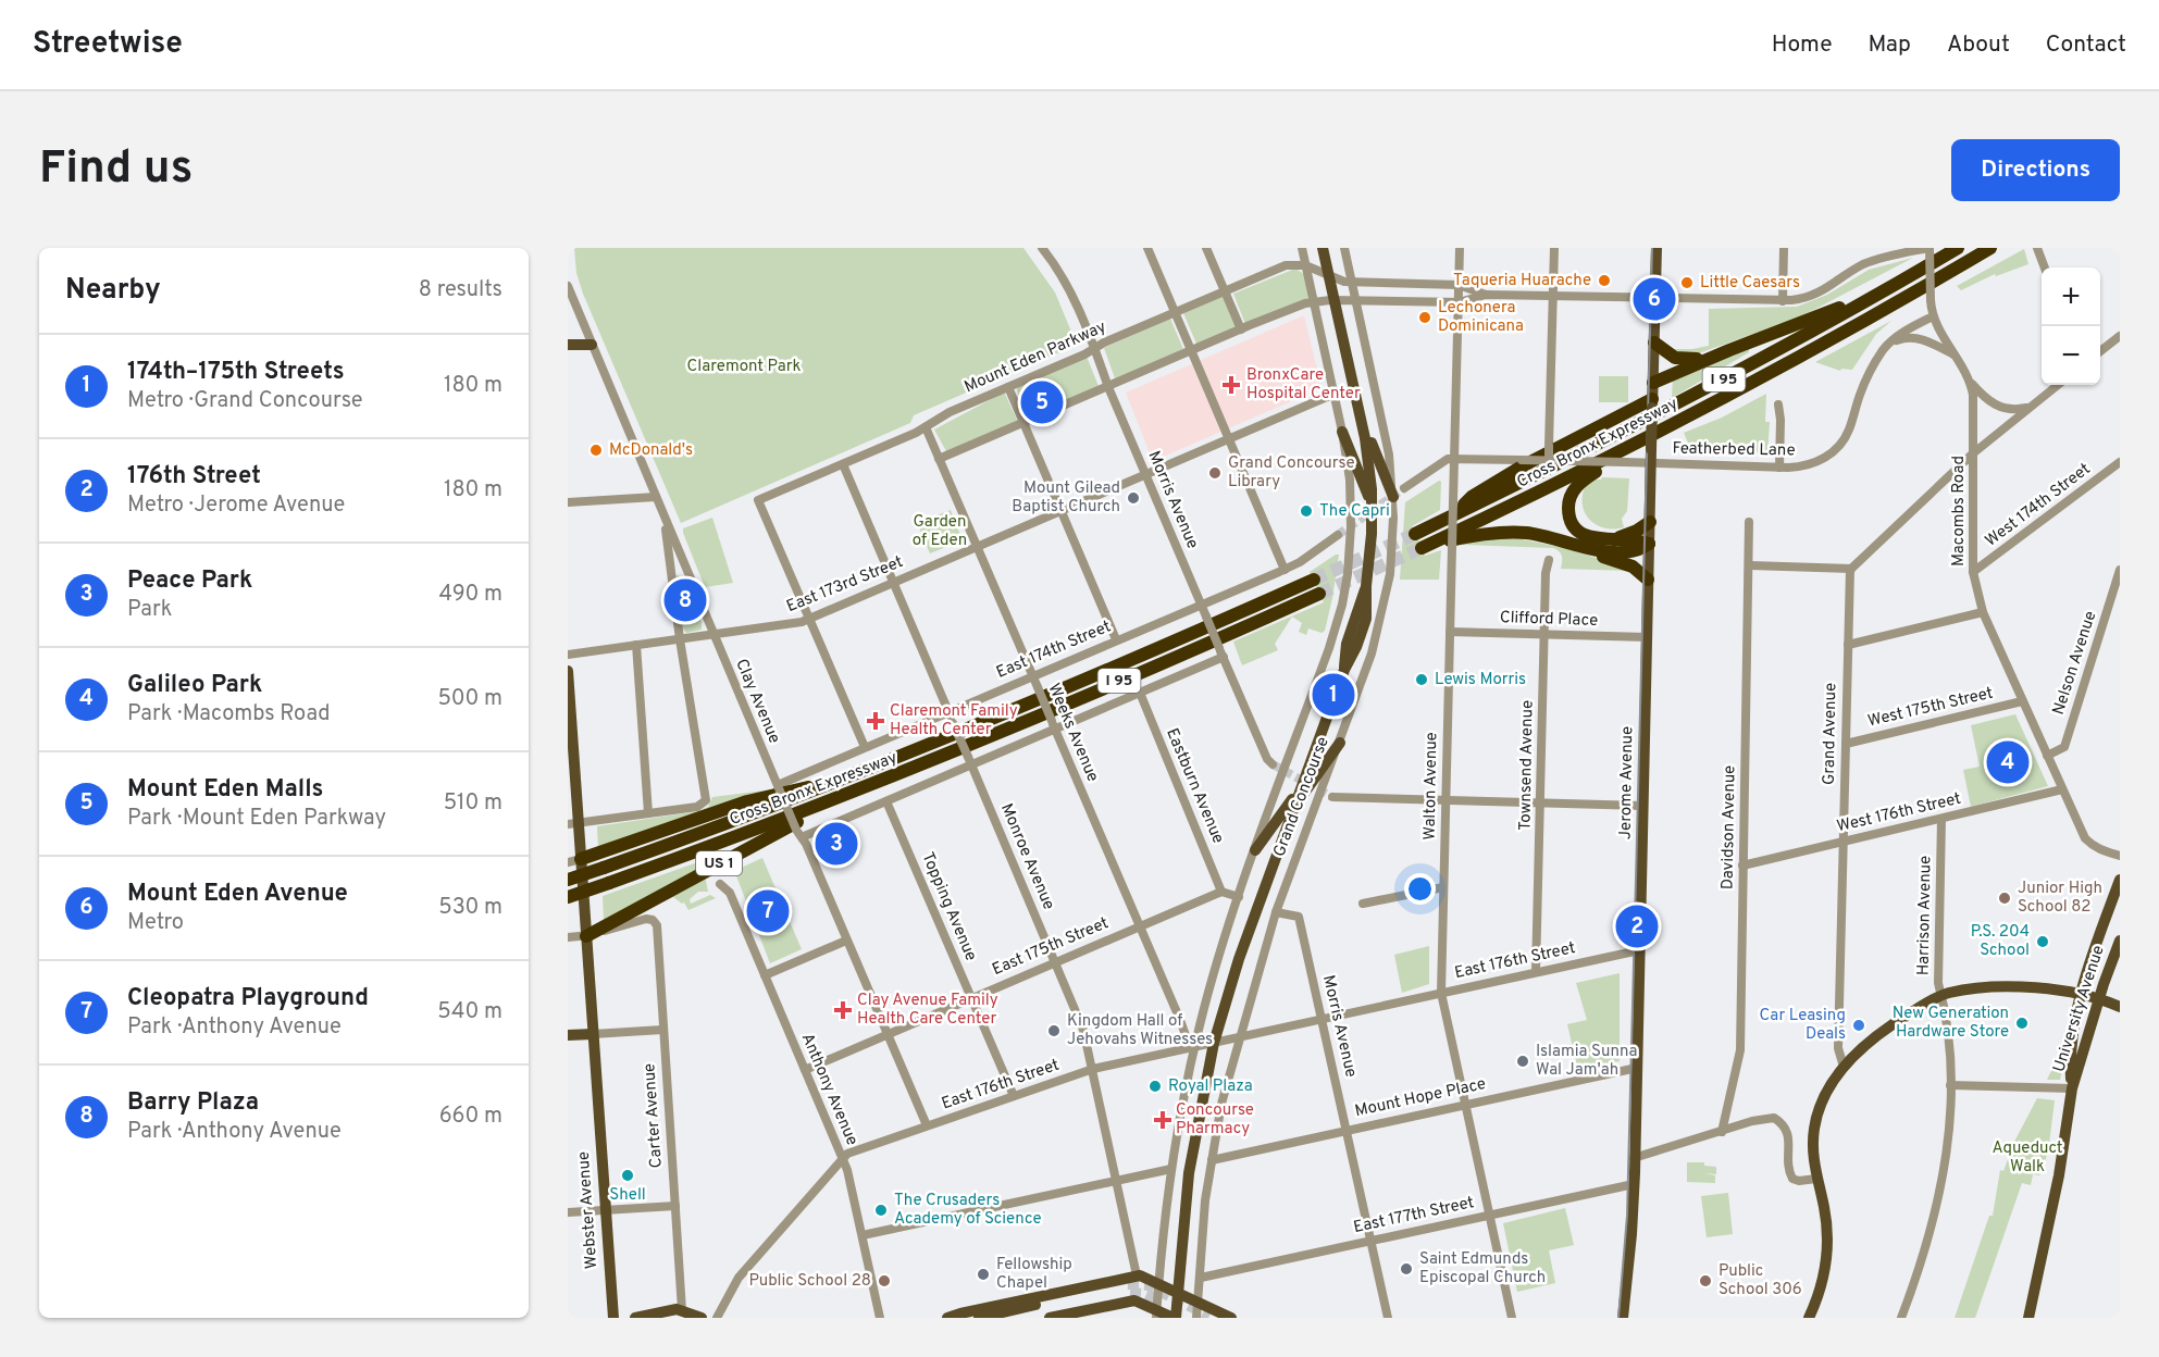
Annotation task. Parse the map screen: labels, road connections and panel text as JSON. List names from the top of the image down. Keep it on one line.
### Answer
{"streets":{"highway":["I 95","Cross Bronx Expressway","US 1"],"main road":["Jerome Avenue","Grand Concourse","University Avenue","Webster Avenue"],"street":["Mount Eden Parkway","Featherbed Lane","Morris Avenue","West 174th Street","Macombs Road","East 173rd Street","Clifford Place","East 174th Street","Nelson Avenue","Clay Avenue","West 175th Street","Weeks Avenue","Grand Avenue","Townsend Avenue","Eastburn Avenue","Walton Avenue","West 176th Street","Davidson Avenue","Monroe Avenue","Topping Avenue","Harrison Avenue","East 175th Street","East 176th Street","Anthony Avenue","Mount Hope Place","Carter Avenue","East 177th Street"]},"crossings":[["Mount Eden Parkway","Morris Avenue"],["Mount Eden Parkway","East 173rd Street"],["Mount Eden Parkway","Weeks Avenue"],["Mount Eden Parkway","Grand Concourse"],["Mount Eden Parkway","Monroe Avenue"],["Cross Bronx Expressway","Jerome Avenue"],["Cross Bronx Expressway","Walton Avenue"],["Cross Bronx Expressway","US 1"],["Featherbed Lane","Macombs Road"],["Featherbed Lane","Jerome Avenue"],["Morris Avenue","East 173rd Street"],["Morris Avenue","East 174th Street"],["Morris Avenue","Grand Concourse"],["Morris Avenue","East 176th Street"],["Morris Avenue","Mount Hope Place"],["Morris Avenue","East 177th Street"],["West 174th Street","Macombs Road"],["Macombs Road","Nelson Avenue"],["Macombs Road","West 175th Street"],["Macombs Road","West 176th Street"],["East 173rd Street","Clay Avenue"],["East 173rd Street","Weeks Avenue"],["East 173rd Street","Grand Concourse"],["East 173rd Street","Monroe Avenue"],["Clifford Place","Townsend Avenue"],["Clifford Place","Jerome Avenue"],["Clifford Place","Walton Avenue"],["East 174th Street","Clay Avenue"],["East 174th Street","Weeks Avenue"],["East 174th Street","Monroe Avenue"],["Clay Avenue","East 175th Street"],["Clay Avenue","East 176th Street"],["West 175th Street","Grand Avenue"],["Weeks Avenue","Grand Concourse"],["Weeks Avenue","East 175th Street"],["Weeks Avenue","East 176th Street"],["Grand Avenue","West 176th Street"],["Townsend Avenue","East 176th Street"],["Jerome Avenue","East 176th Street"],["Jerome Avenue","Mount Hope Place"],["Jerome Avenue","East 177th Street"],["Eastburn Avenue","East 175th Street"],["Walton Avenue","East 176th Street"],["Walton Avenue","Mount Hope Place"],["Walton Avenue","East 177th Street"],["Grand Concourse","East 176th Street"],["Grand Concourse","Mount Hope Place"],["Grand Concourse","East 177th Street"],["West 176th Street","Davidson Avenue"],["West 176th Street","Harrison Avenue"],["Monroe Avenue","East 175th Street"],["Monroe Avenue","East 176th Street"],["US 1","Carter Avenue"],["US 1","Webster Avenue"],["Topping Avenue","East 175th Street"],["Topping Avenue","East 176th Street"],["East 175th Street","Anthony Avenue"],["East 176th Street","Anthony Avenue"],["Carter Avenue","Webster Avenue"]],"parks":["Claremont Park","Garden of Eden","Aqueduct Walk"],"places":{"other":["Taqueria Huarache","Little Caesars","Lechonera Dominicana","McDonald's","Grand Concourse Library","Mount Gilead Baptist Church","The Capri","Lewis Morris","Junior High School 82","P.S. 204 School","New Generation Hardware Store","Car Leasing Deals","Kingdom Hall of Jehovahs Witnesses","Islamia Sunna Wal Jam'ah","Royal Plaza","Shell","The Crusaders Academy of Science","Saint Edmunds Episcopal Church","Fellowship Chapel","Public School 28","Public School 306"],"health":["BronxCare Hospital Center","Claremont Family Health Center","Clay Avenue Family Health Care Center","Concourse Pharmacy"]},"page":{"header":"Streetwise","nav":["Home","Map","About","Contact"],"buttons":"Directions","title":"Find us","heading":["Nearby","8 results"],"map_buttons":["+","−"],"pins":["6","5","8","1","4","3","7","2"],"list":[{"mark":"1","name":"174th–175th Streets","note":"Metro · Grand Concourse","value":"180 m"},{"mark":"2","name":"176th Street","note":"Metro · Jerome Avenue","value":"180 m"},{"mark":"3","name":"Peace Park","note":"Park","value":"490 m"},{"mark":"4","name":"Galileo Park","note":"Park · Macombs Road","value":"500 m"},{"mark":"5","name":"Mount Eden Malls","note":"Park · Mount Eden Parkway","value":"510 m"},{"mark":"6","name":"Mount Eden Avenue","note":"Metro","value":"530 m"},{"mark":"7","name":"Cleopatra Playground","note":"Park · Anthony Avenue","value":"540 m"},{"mark":"8","name":"Barry Plaza","note":"Park · Anthony Avenue","value":"660 m"}]}}
